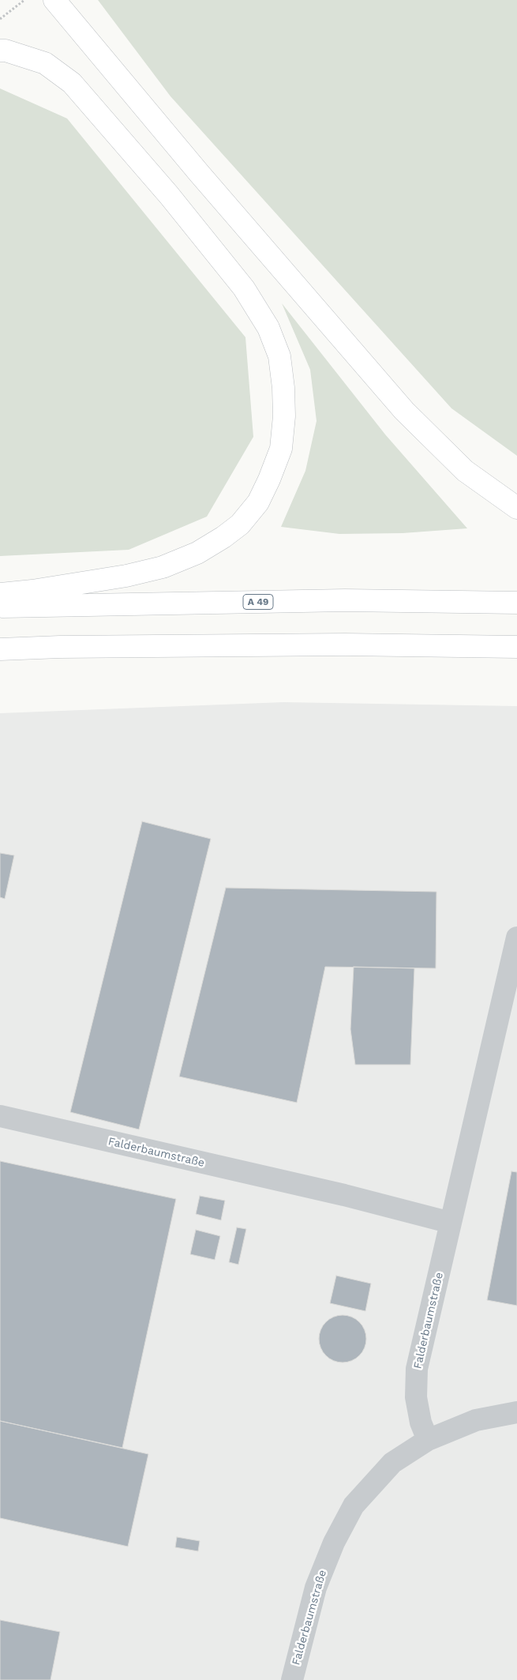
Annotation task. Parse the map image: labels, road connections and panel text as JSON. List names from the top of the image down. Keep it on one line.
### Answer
{"streets":{"highway":["A 49"],"street":["Falderbaumstraße"]}}
